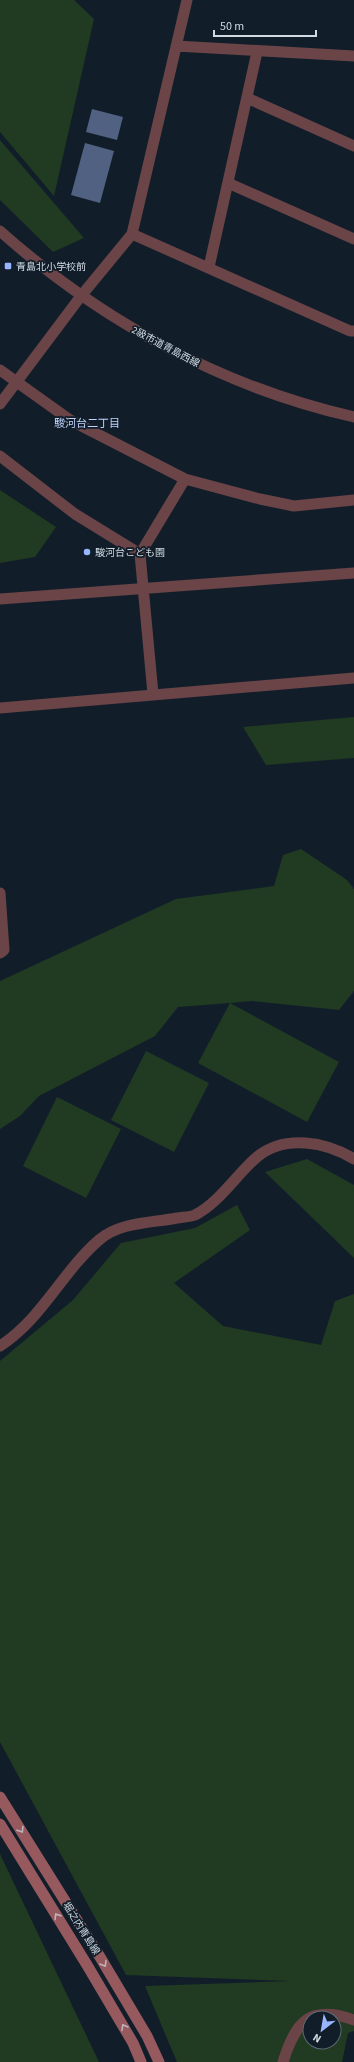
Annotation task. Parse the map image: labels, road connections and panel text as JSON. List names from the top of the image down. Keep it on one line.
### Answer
{"streets":{"main road":["堀之内青島線"],"street":["2級市道青島西線"]},"districts":["駿河台二丁目"],"places":{"transit":["青島北小学校前"],"other":["駿河台こども園"]},"scale_bar":"50 m","north":"bottom left"}
